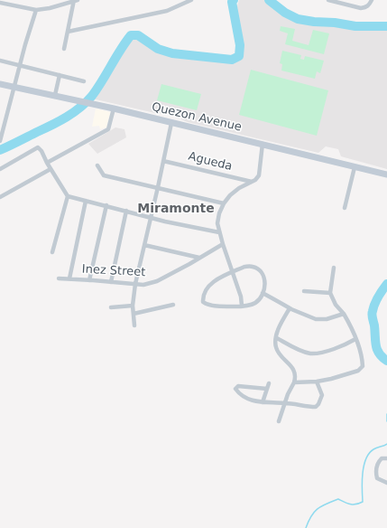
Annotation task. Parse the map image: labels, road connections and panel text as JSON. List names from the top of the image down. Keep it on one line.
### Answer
{"streets":{"main road":["Quezon Avenue"],"street":["Agueda","Inez Street"]},"districts":["Miramonte"]}
